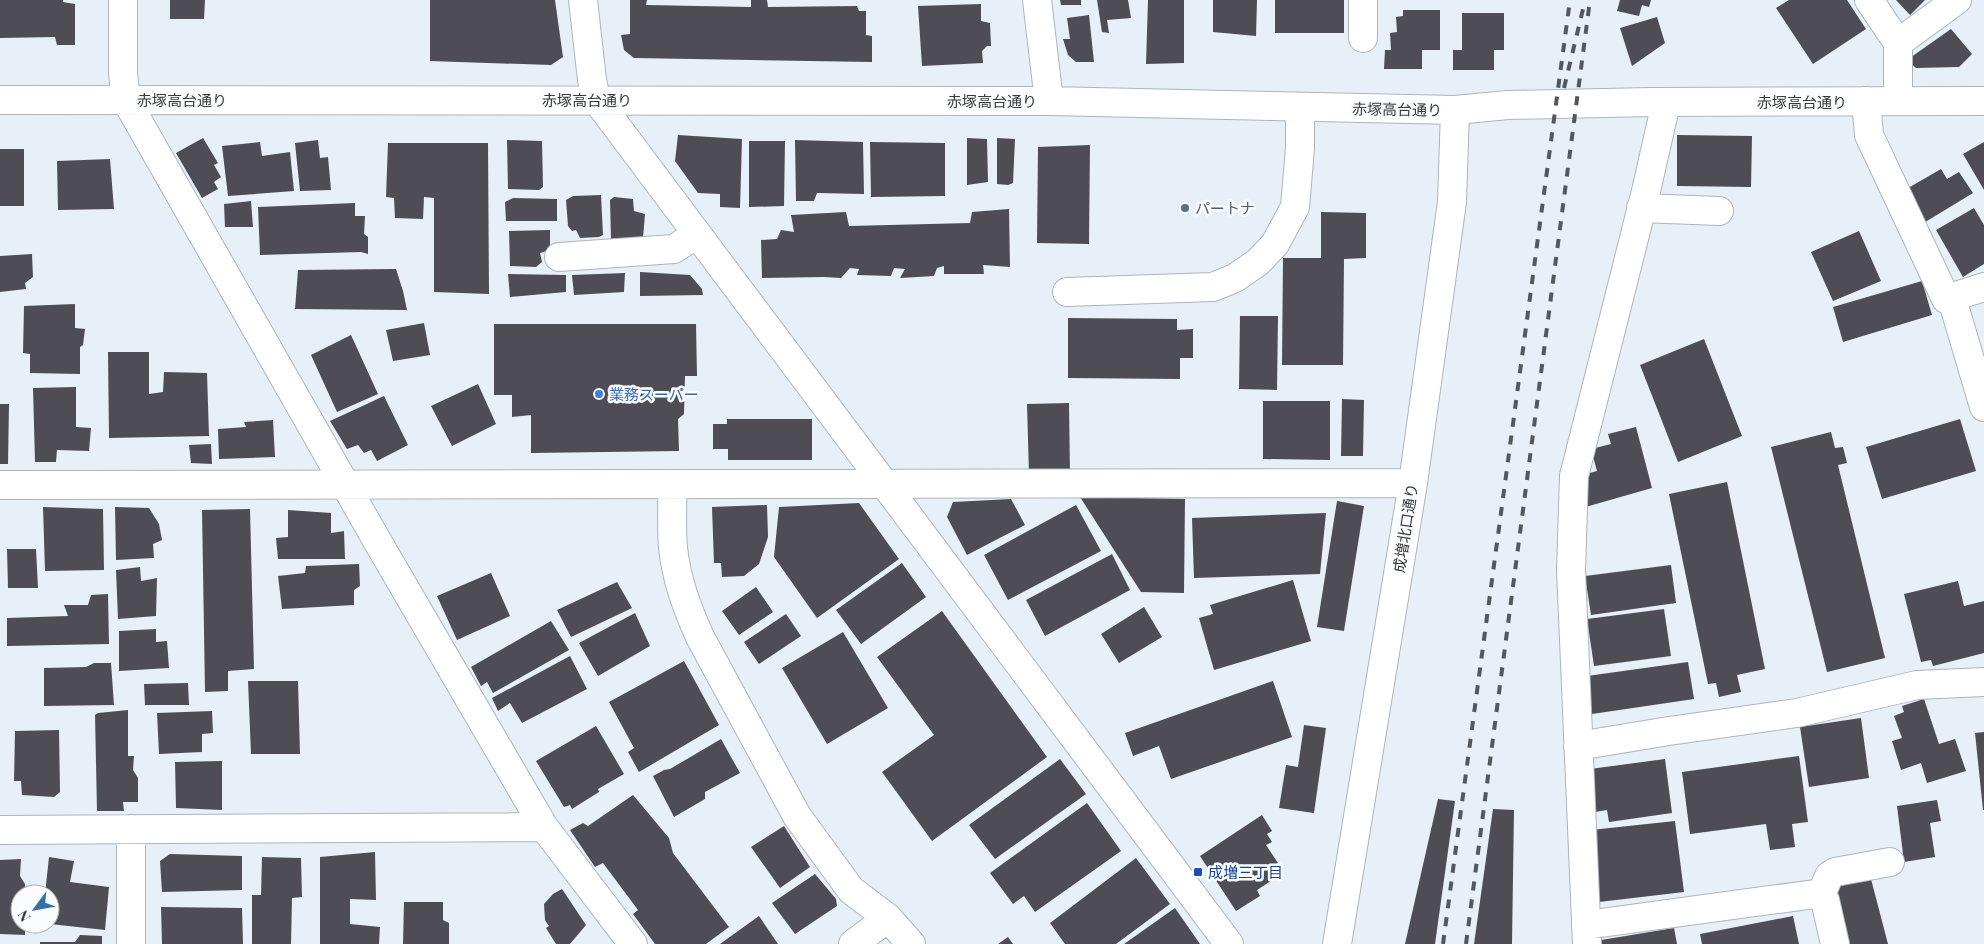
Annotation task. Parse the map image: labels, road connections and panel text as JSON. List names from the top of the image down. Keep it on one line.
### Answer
{"streets":{"street":["赤塚高台通り","成増北口通り"]},"crossings":[["赤塚高台通り","成増北口通り"]],"places":{"other":["パートナ","業務スーパー"],"transit":["成増三丁目"]},"north":"bottom left"}
